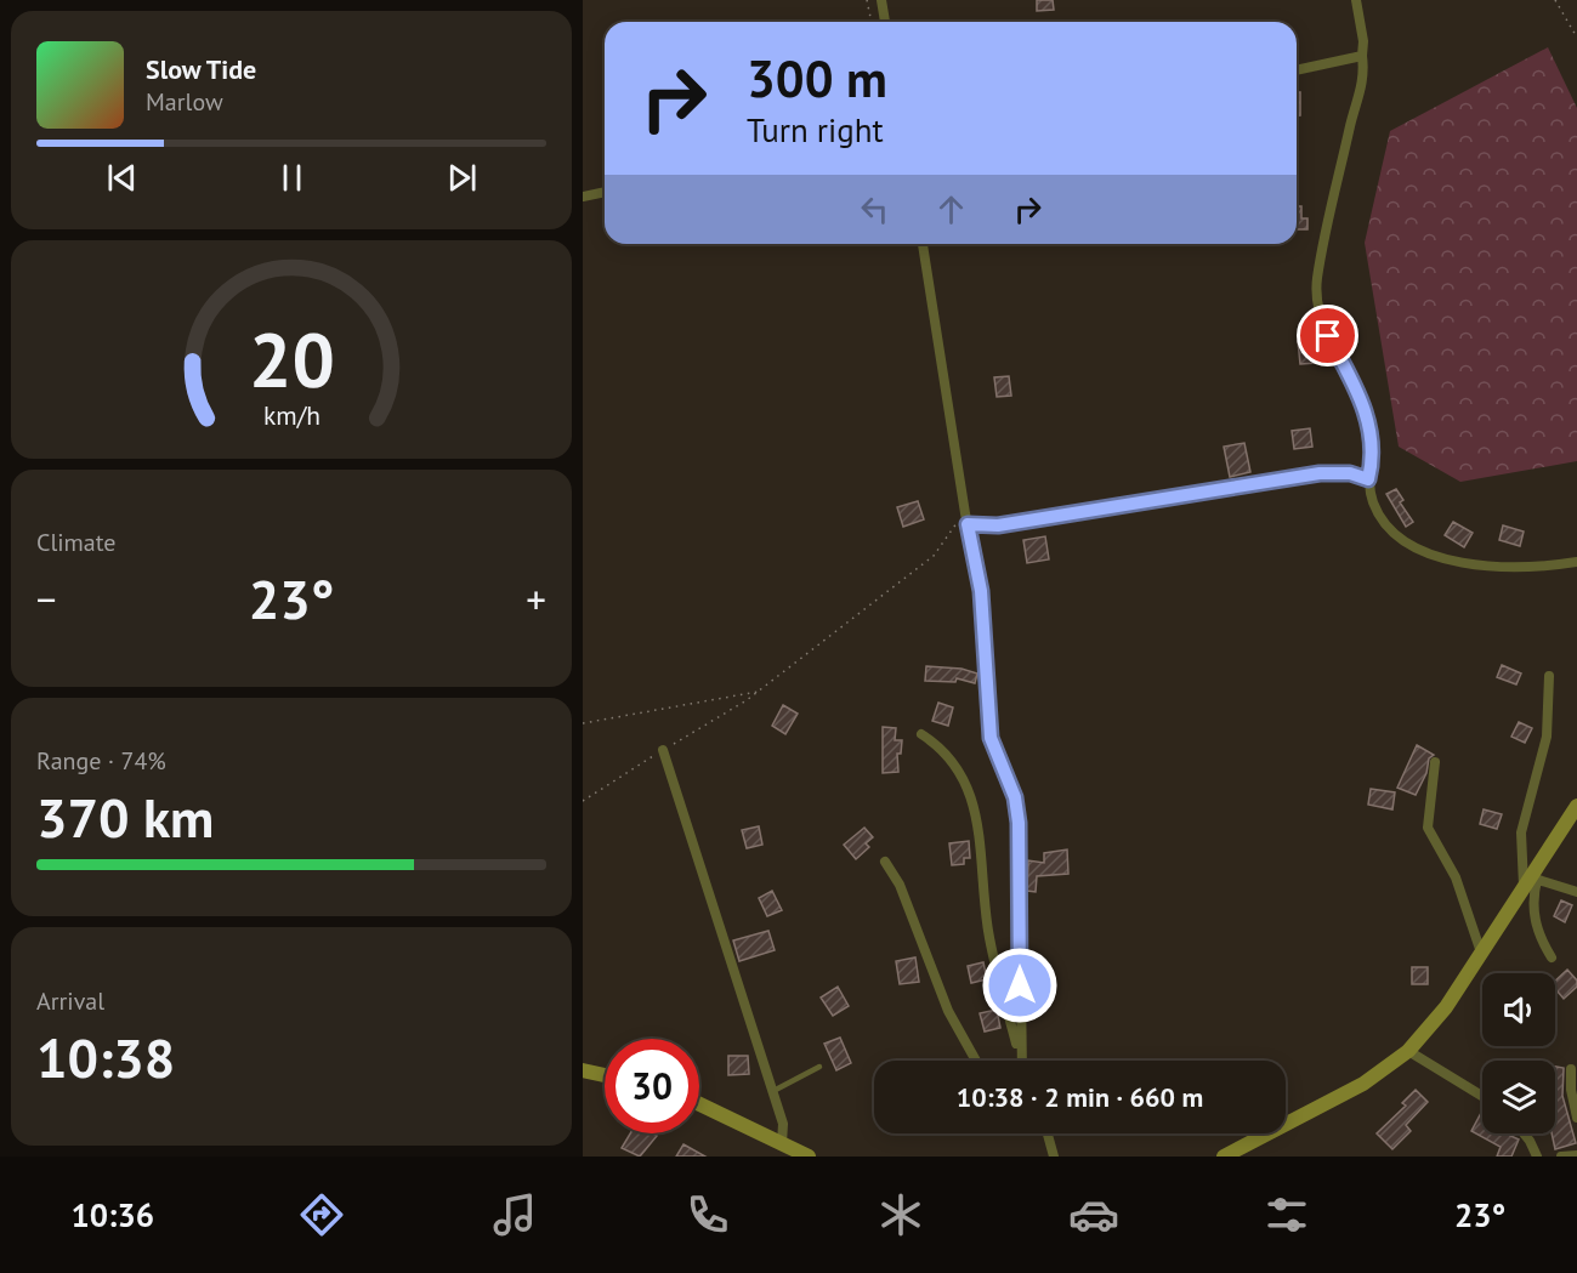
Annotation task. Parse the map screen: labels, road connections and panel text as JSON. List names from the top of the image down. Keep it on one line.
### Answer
{"page":{"turn":["300 m","Turn right"],"song":["Slow Tide","Marlow"],"tile":["Climate",["Range · 74%","370 km"],["Arrival","10:38"]],"heat":["−","23°","+"],"limit":"30","trip":"10:38 · 2 min · 660 m","tabs":["10:36","23°"],"gauge":["20","km/h"]}}
